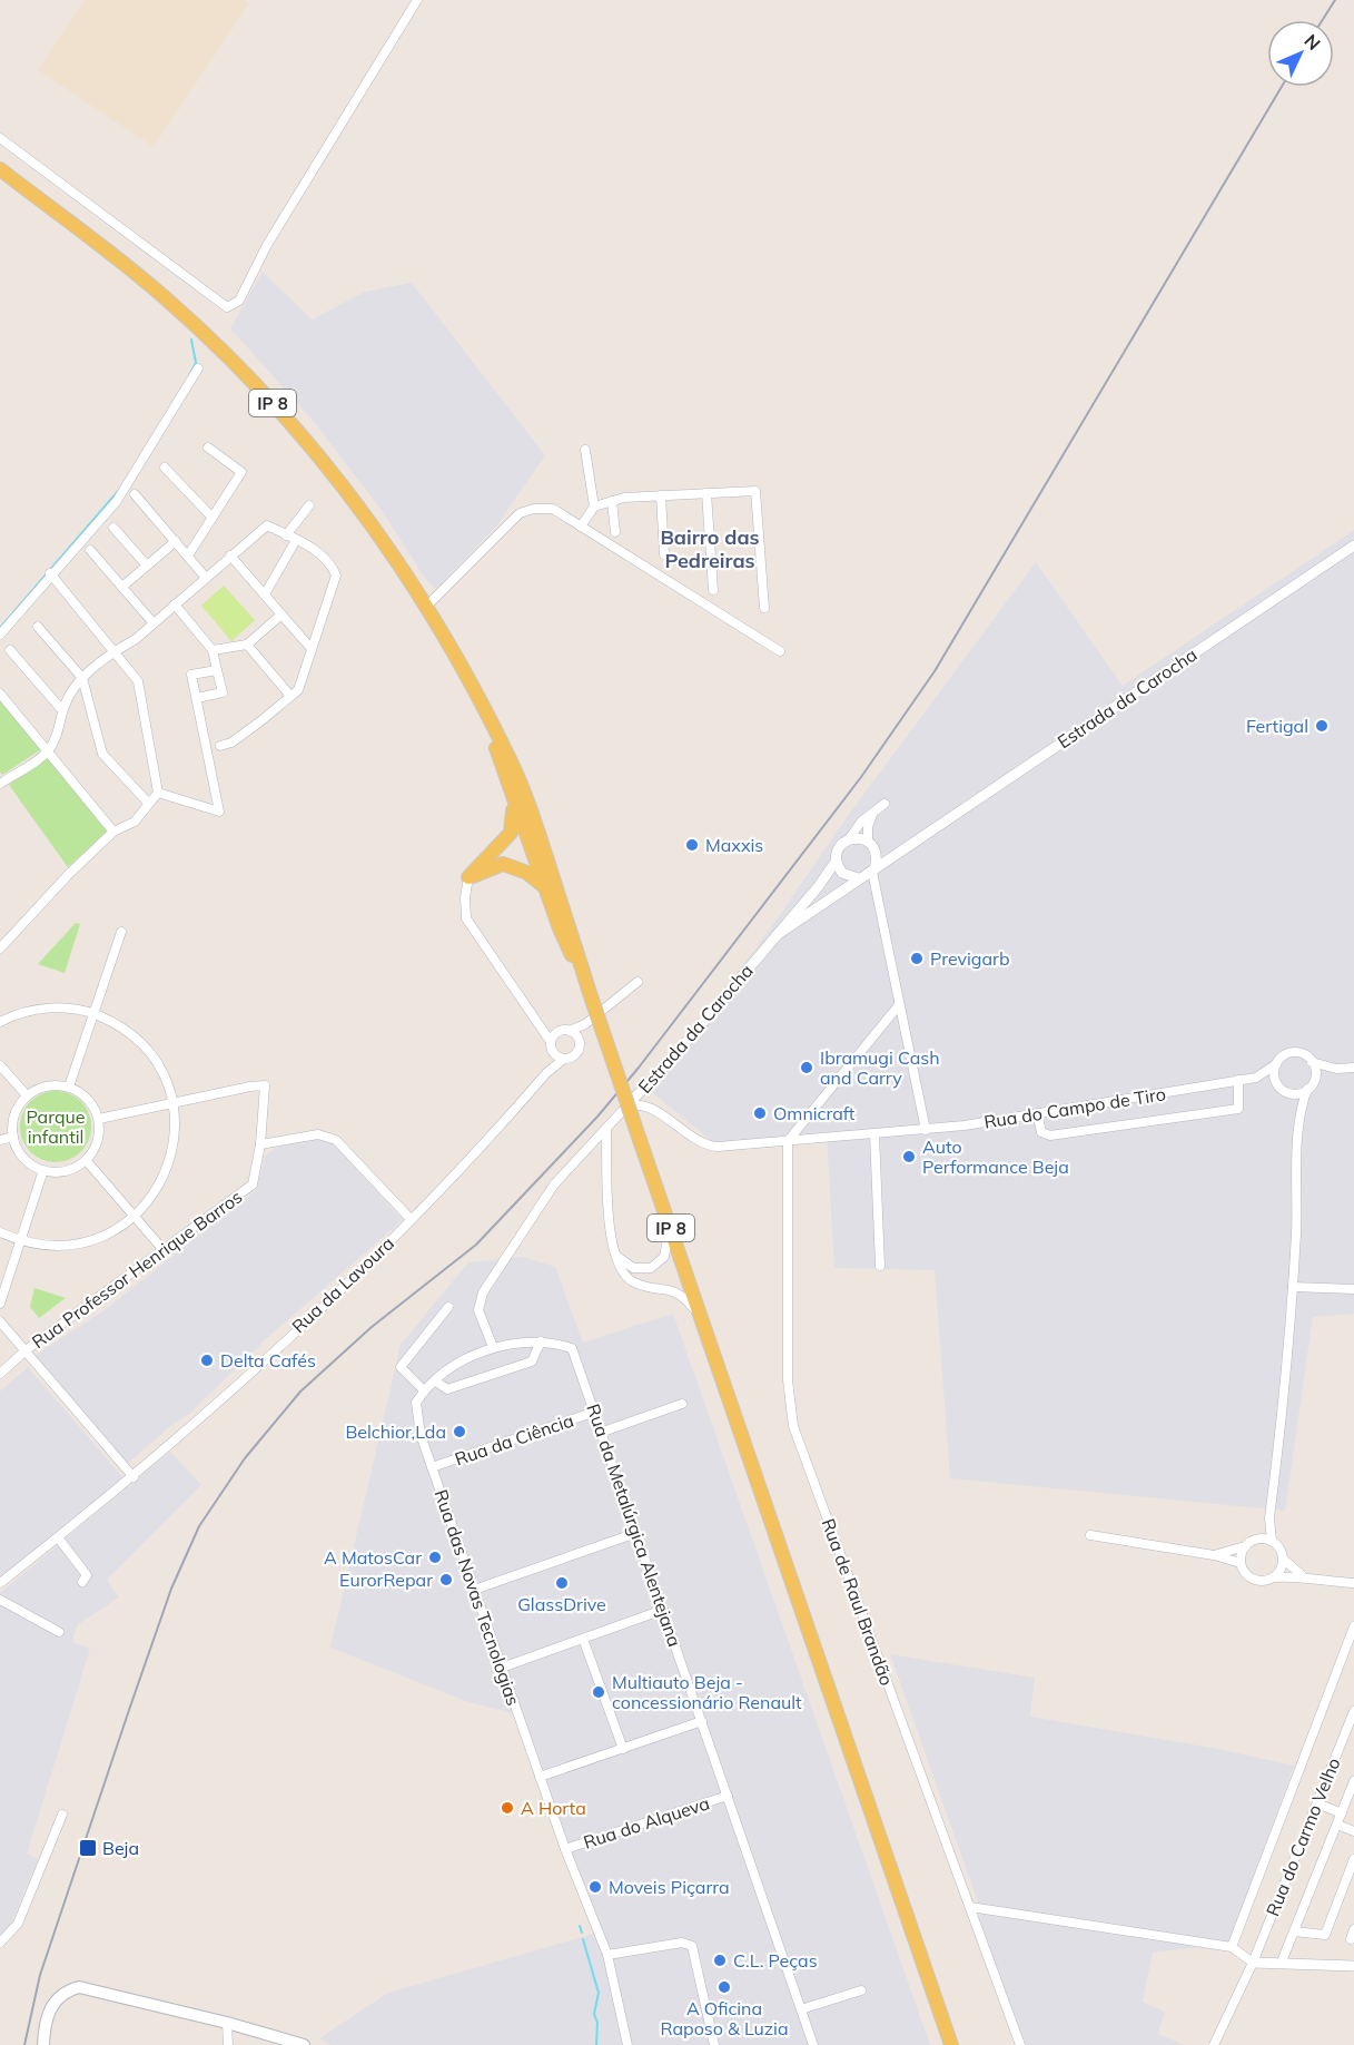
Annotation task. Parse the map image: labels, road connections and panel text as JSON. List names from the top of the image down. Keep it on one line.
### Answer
{"streets":{"main road":["IP 8"],"street":["Estrada da Carocha","Rua do Campo de Tiro","Rua Professor Henrique Barros","Rua da Lavoura","Rua da Ciência","Rua da Metalúrgica Alentejana","Rua das Novas Tecnologias","Rua de Raul Brandão","Rua do Alqueva","Rua do Carmo Velho"]},"crossings":[["Estrada da Carocha","Rua do Campo de Tiro"],["Rua do Campo de Tiro","Rua de Raul Brandão"],["Rua da Ciência","Rua da Metalúrgica Alentejana"],["Rua da Ciência","Rua das Novas Tecnologias"],["Rua da Metalúrgica Alentejana","Rua do Alqueva"],["Rua das Novas Tecnologias","Rua do Alqueva"]],"districts":["Bairro das Pedreiras"],"parks":["Parque infantil"],"places":{"other":["Fertigal","Maxxis","Previgarb","Ibramugi Cash and Carry","Omnicraft","Auto Performance Beja","Delta Cafés","Belchior,Lda","A MatosCar","EurorRepar","GlassDrive","Multiauto Beja - concessionário Renault","A Horta","Moveis Piçarra","C.L. Peças","A Oficina Raposo & Luzia"],"transit":["Beja"]},"north":"top right"}
